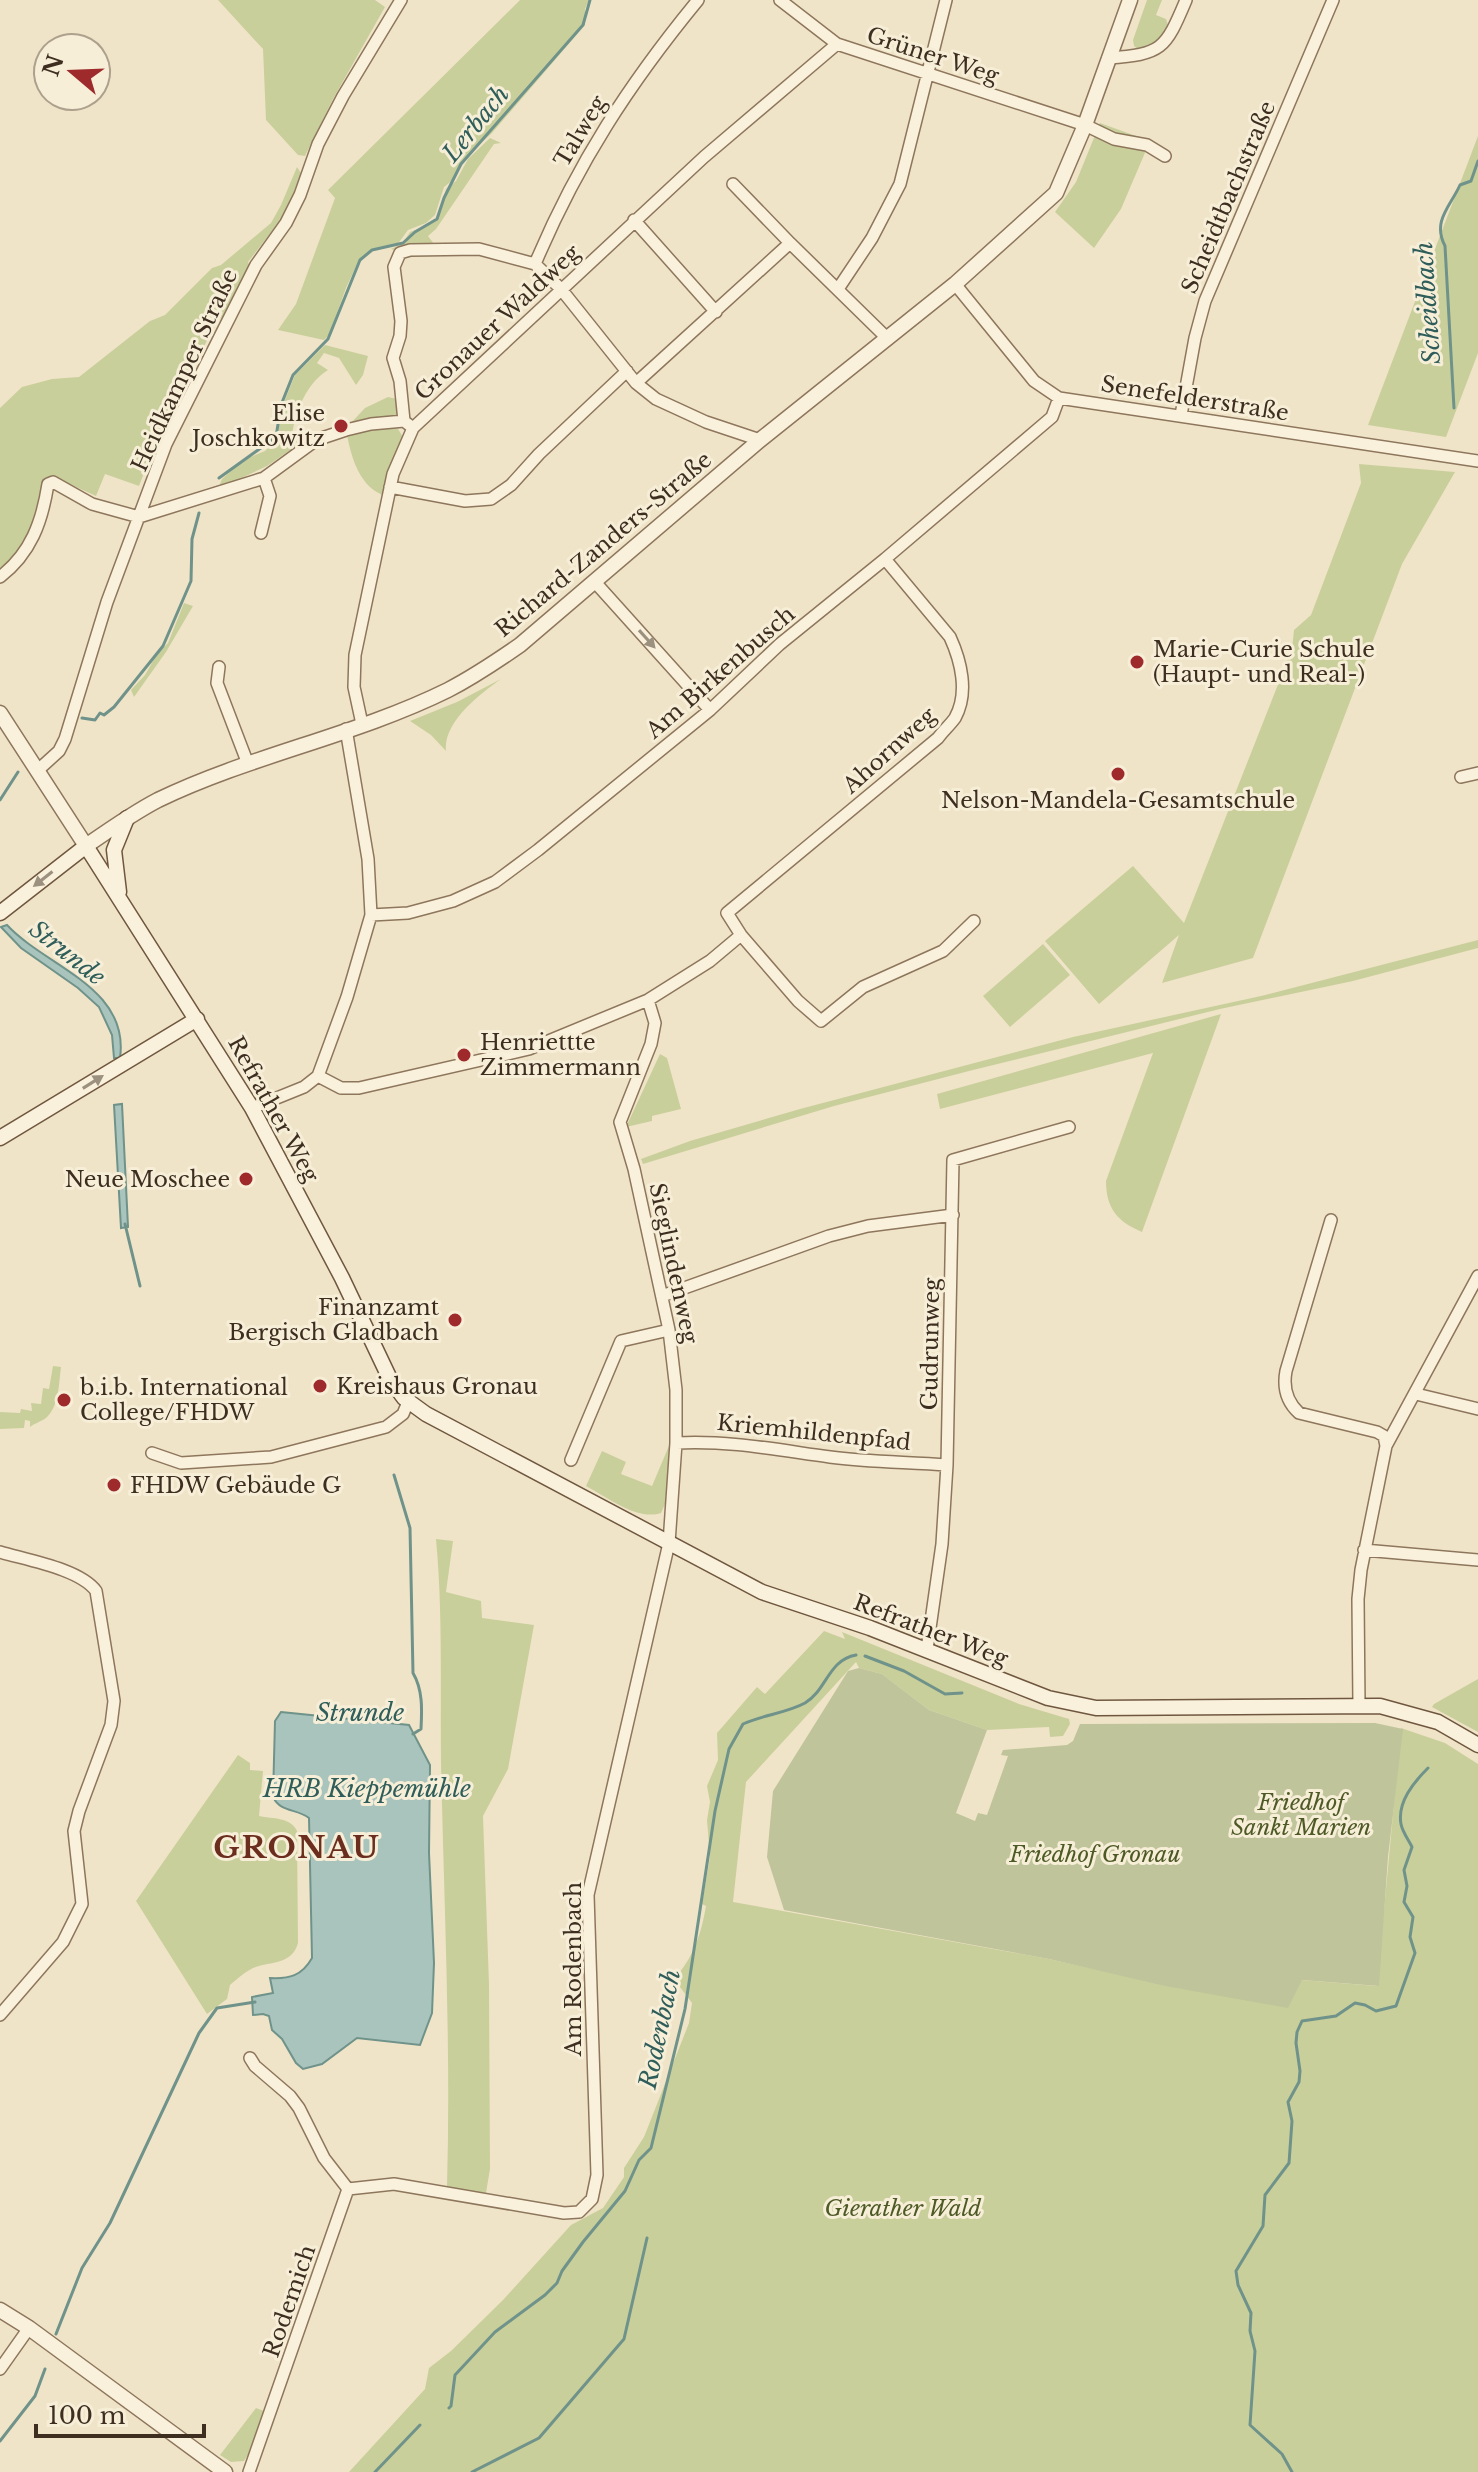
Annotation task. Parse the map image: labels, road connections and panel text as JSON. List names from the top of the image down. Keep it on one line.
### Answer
{"streets":{"main road":["Richard-Zanders-Straße","Refrather Weg"],"street":["Grüner Weg","Talweg","Scheidtbachstraße","Gronauer Waldweg","Heidkamper Straße","Senefelderstraße","Am Birkenbusch","Ahornweg","Sieglindenweg","Gudrunweg","Kriemhildenpfad","Am Rodenbach","Rodemich"]},"crossings":[["Grüner Weg","Gronauer Waldweg"],["Grüner Weg","Richard-Zanders-Straße"],["Scheidtbachstraße","Senefelderstraße"],["Gronauer Waldweg","Richard-Zanders-Straße"],["Heidkamper Straße","Refrather Weg"],["Senefelderstraße","Am Birkenbusch"],["Richard-Zanders-Straße","Refrather Weg"],["Am Birkenbusch","Ahornweg"],["Refrather Weg","Sieglindenweg"],["Refrather Weg","Gudrunweg"],["Refrather Weg","Am Rodenbach"],["Sieglindenweg","Kriemhildenpfad"],["Sieglindenweg","Am Rodenbach"],["Gudrunweg","Kriemhildenpfad"],["Am Rodenbach","Rodemich"]],"districts":["GRONAU"],"water":["Lerbach","Scheidbach","Strunde","HRB Kieppemühle","Rodenbach"],"parks":["Friedhof Sankt Marien","Friedhof Gronau","Gierather Wald"],"places":["Elise Joschkowitz","Marie-Curie Schule (Haupt- und Real-)","Nelson-Mandela-Gesamtschule","Henriettte Zimmermann","Neue Moschee","Finanzamt Bergisch Gladbach","Kreishaus Gronau","b.i.b. International College/FHDW","FHDW Gebäude G"],"scale_bar":"100 m","north":"left"}
